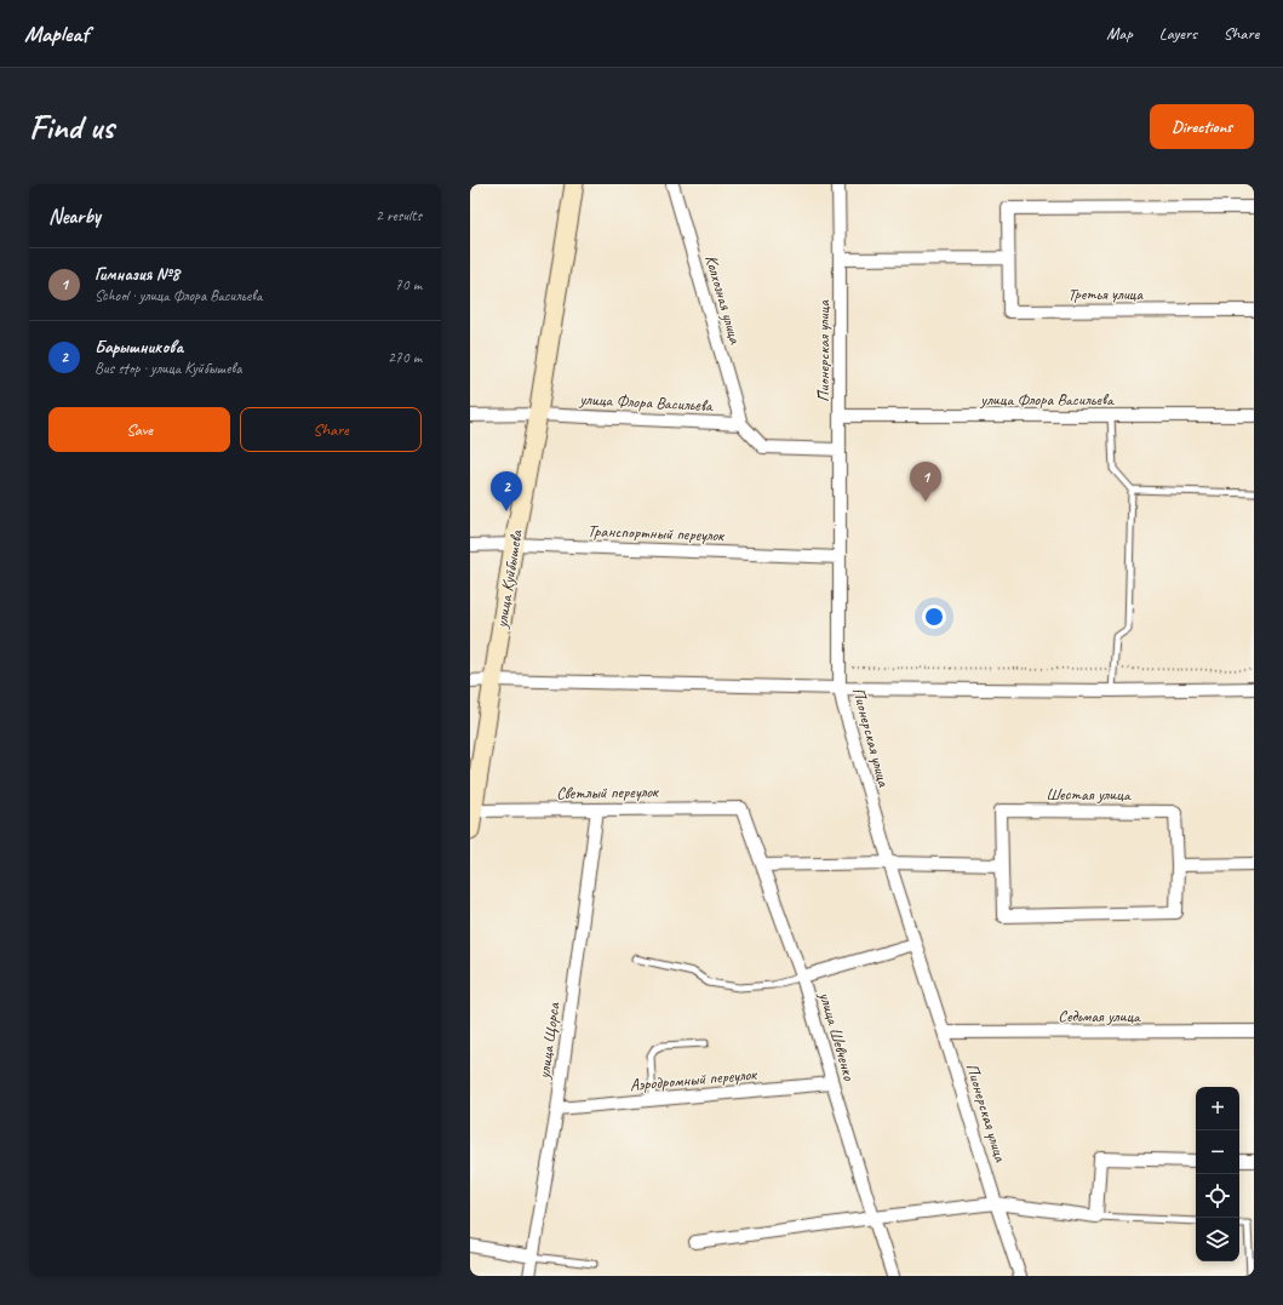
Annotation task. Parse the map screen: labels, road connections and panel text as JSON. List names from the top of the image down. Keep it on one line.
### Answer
{"streets":{"street":["Третья улица","Колхозная улица","Пионерская улица","улица Флора Васильева","Транспортный переулок","улица Куйбышева","Светлый переулок","Шестая улица","Седьмая улица","улица Шевченко","улица Щорса","Аэродромный переулок"]},"crossings":[["Колхозная улица","улица Флора Васильева"],["Пионерская улица","улица Флора Васильева"],["Пионерская улица","Транспортный переулок"],["Пионерская улица","Седьмая улица"],["улица Флора Васильева","улица Куйбышева"],["Транспортный переулок","улица Куйбышева"],["улица Куйбышева","Светлый переулок"],["Светлый переулок","улица Шевченко"],["Светлый переулок","улица Щорса"],["улица Шевченко","Аэродромный переулок"],["улица Щорса","Аэродромный переулок"]],"page":{"header":"Mapleaf","nav":["Map","Layers","Share"],"buttons":["Directions",["Save","Share"]],"title":"Find us","heading":["Nearby","2 results"],"list":[{"mark":"1","name":"Гимназия №8","note":"School · улица Флора Васильева","value":"70 m"},{"mark":"2","name":"Барышникова","note":"Bus stop · улица Куйбышева","value":"270 m"}],"pins":["1","2"],"map_buttons":["+","−"]}}
